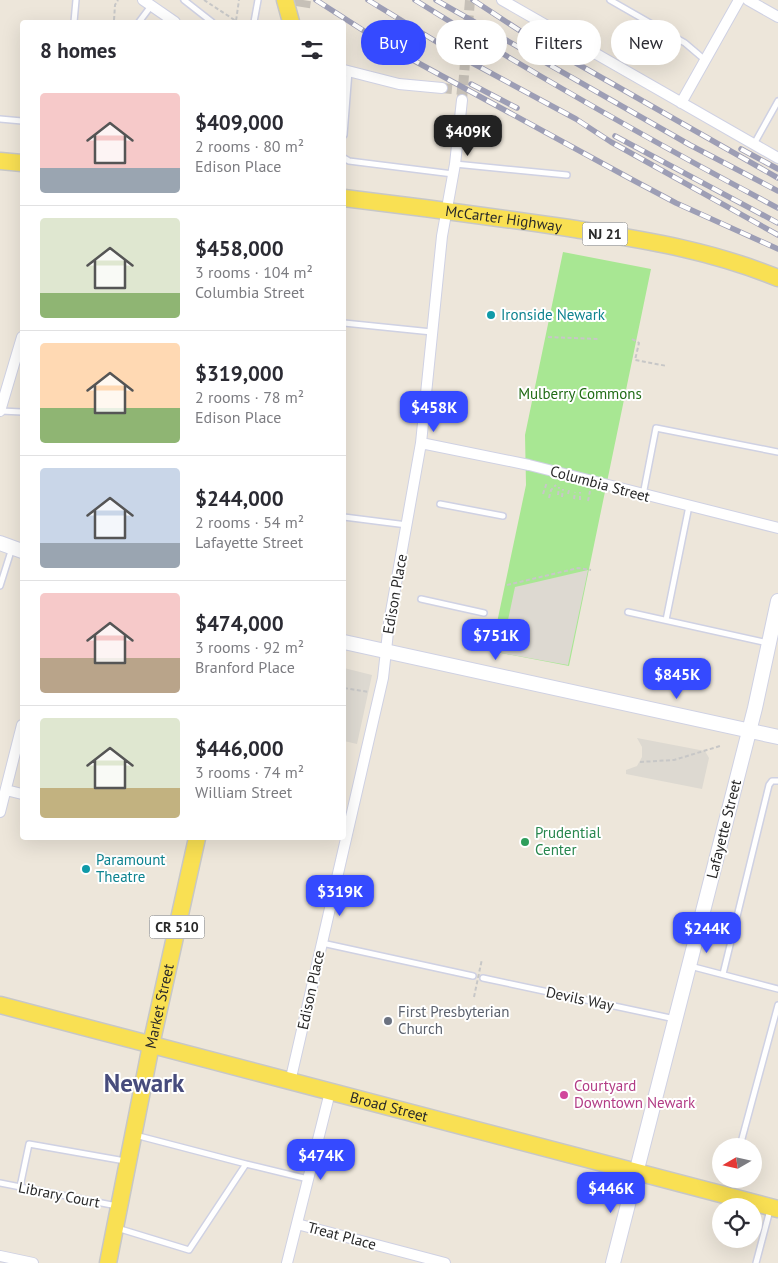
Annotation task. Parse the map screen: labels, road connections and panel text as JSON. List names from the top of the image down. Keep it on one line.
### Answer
{"streets":{"main road":["McCarter Highway","NJ 21","CR 510","Market Street","Broad Street"],"street":["Columbia Street","Edison Place","Lafayette Street","Treat Place"],"lane":["Devils Way","Library Court"]},"crossings":[["McCarter Highway","Edison Place"],["Columbia Street","Edison Place"],["Edison Place","Broad Street"],["Lafayette Street","Devils Way"],["Lafayette Street","Broad Street"],["Market Street","Broad Street"],["Market Street","Library Court"]],"districts":["Newark"],"parks":["Mulberry Commons"],"places":["Ironside Newark","Prudential Center","Paramount Theatre","First Presbyterian Church","Courtyard Downtown Newark"],"north":"left","page":{"chip":["Buy","Rent","Filters","New"],"heading":"8 homes","list":[{"name":"$409,000","note":"2 rooms · 80 m² · Edison Place"},{"name":"$458,000","note":"3 rooms · 104 m² · Columbia Street"},{"name":"$319,000","note":"2 rooms · 78 m² · Edison Place"},{"name":"$244,000","note":"2 rooms · 54 m² · Lafayette Street"},{"name":"$474,000","note":"3 rooms · 92 m² · Branford Place"},{"name":"$446,000","note":"3 rooms · 74 m² · William Street"}],"price":["$409K","$458K","$751K","$845K","$319K","$244K","$474K","$446K"]}}
